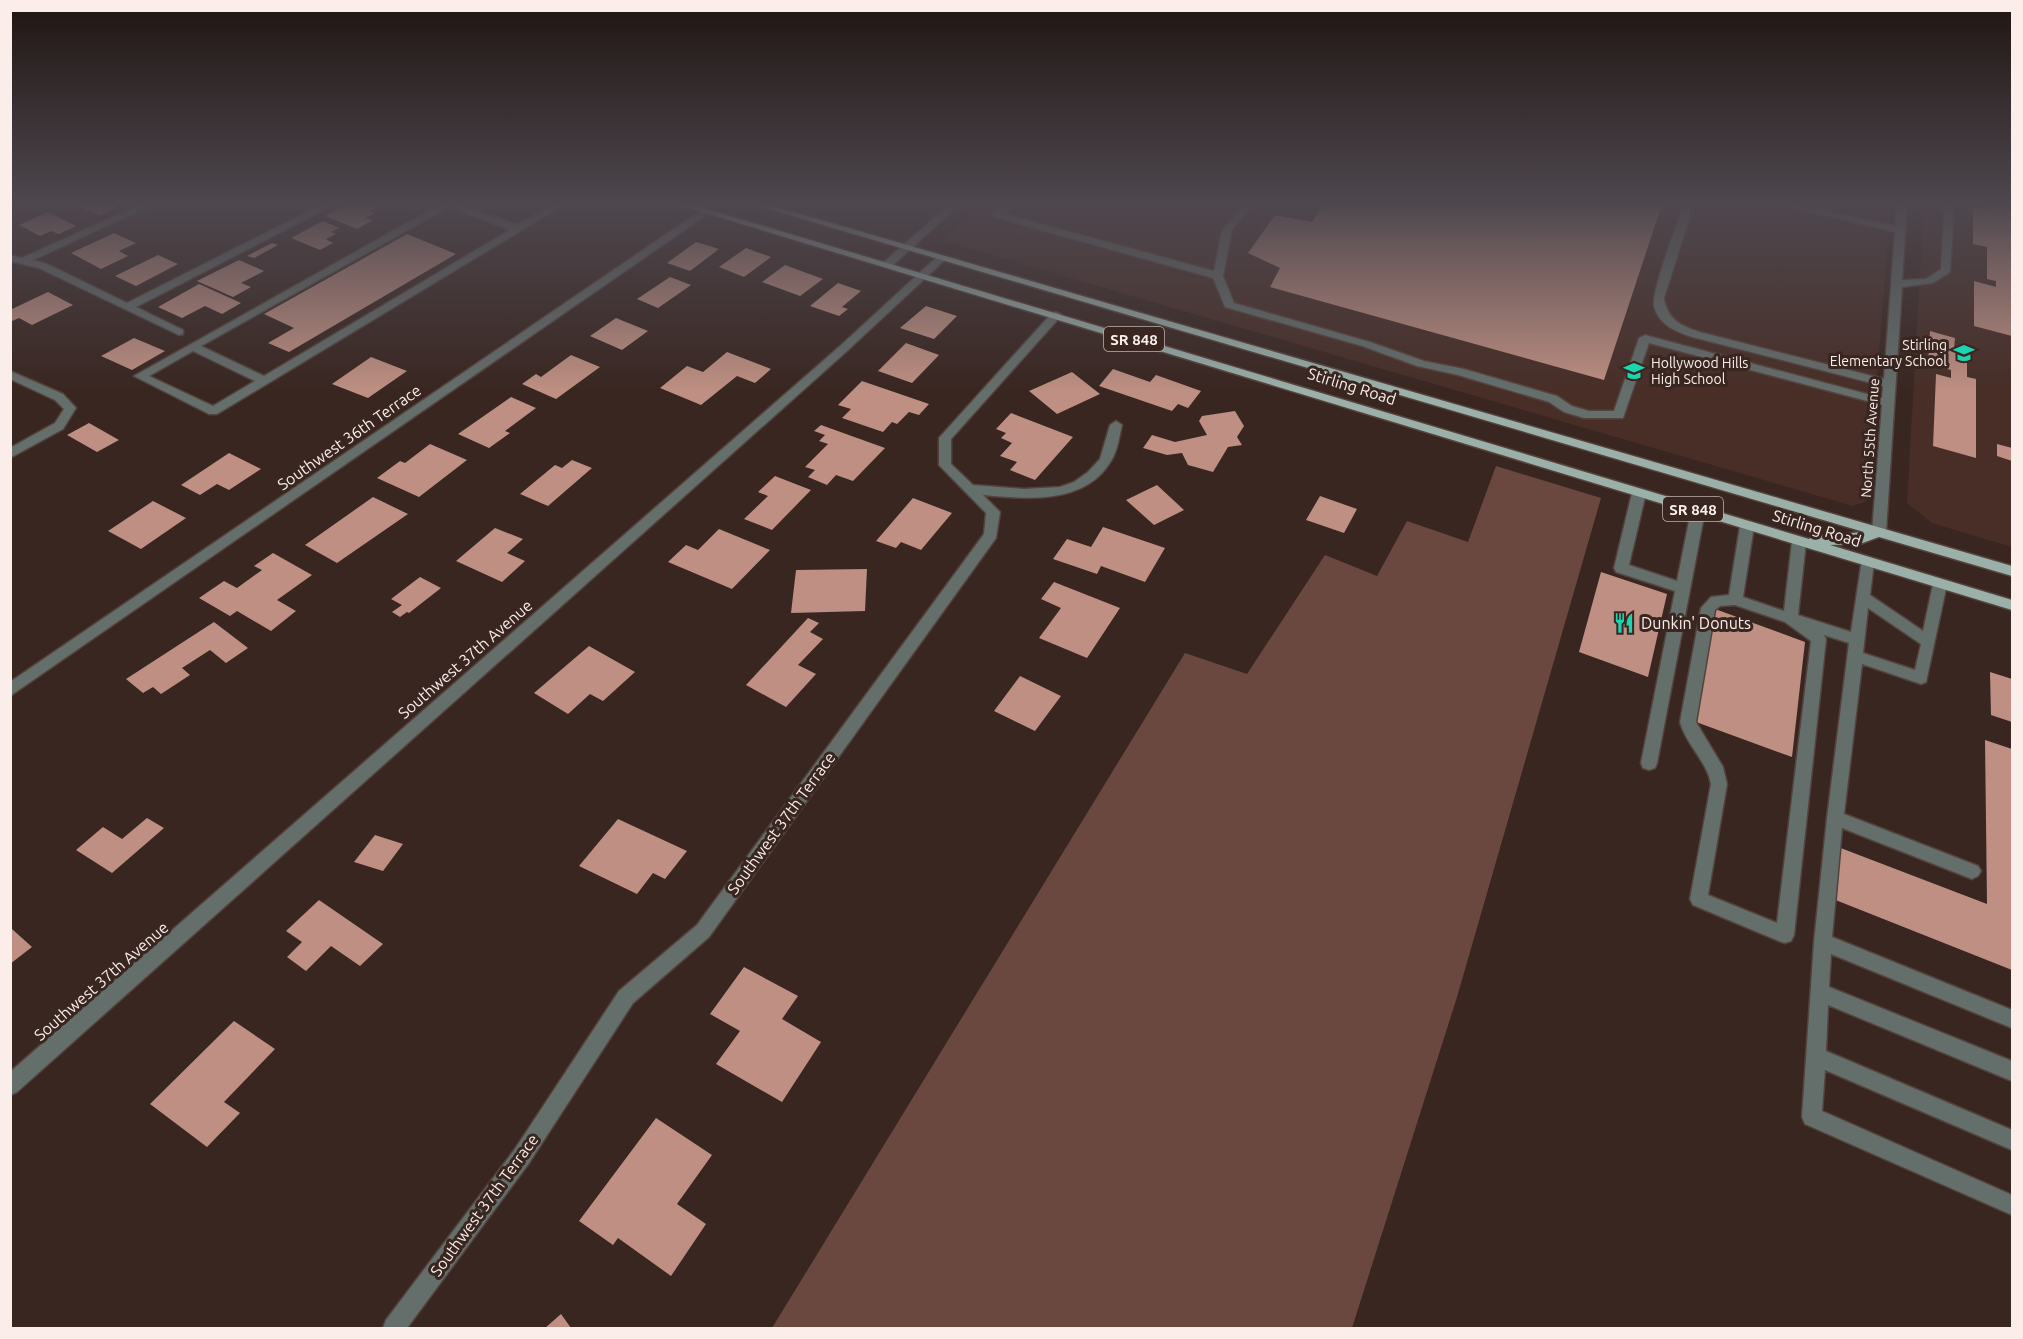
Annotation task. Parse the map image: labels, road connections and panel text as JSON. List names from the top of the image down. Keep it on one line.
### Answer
{"streets":{"main road":["SR 848","Stirling Road"],"street":["Southwest 36th Terrace","North 55th Avenue","Southwest 37th Avenue","Southwest 37th Terrace"]},"crossings":[["Stirling Road","North 55th Avenue"],["Stirling Road","Southwest 37th Avenue"],["Stirling Road","Southwest 37th Terrace"]],"places":{"school or university":["Stirling Elementary School","Hollywood Hills High School"],"restaurant":["Dunkin' Donuts"]}}
